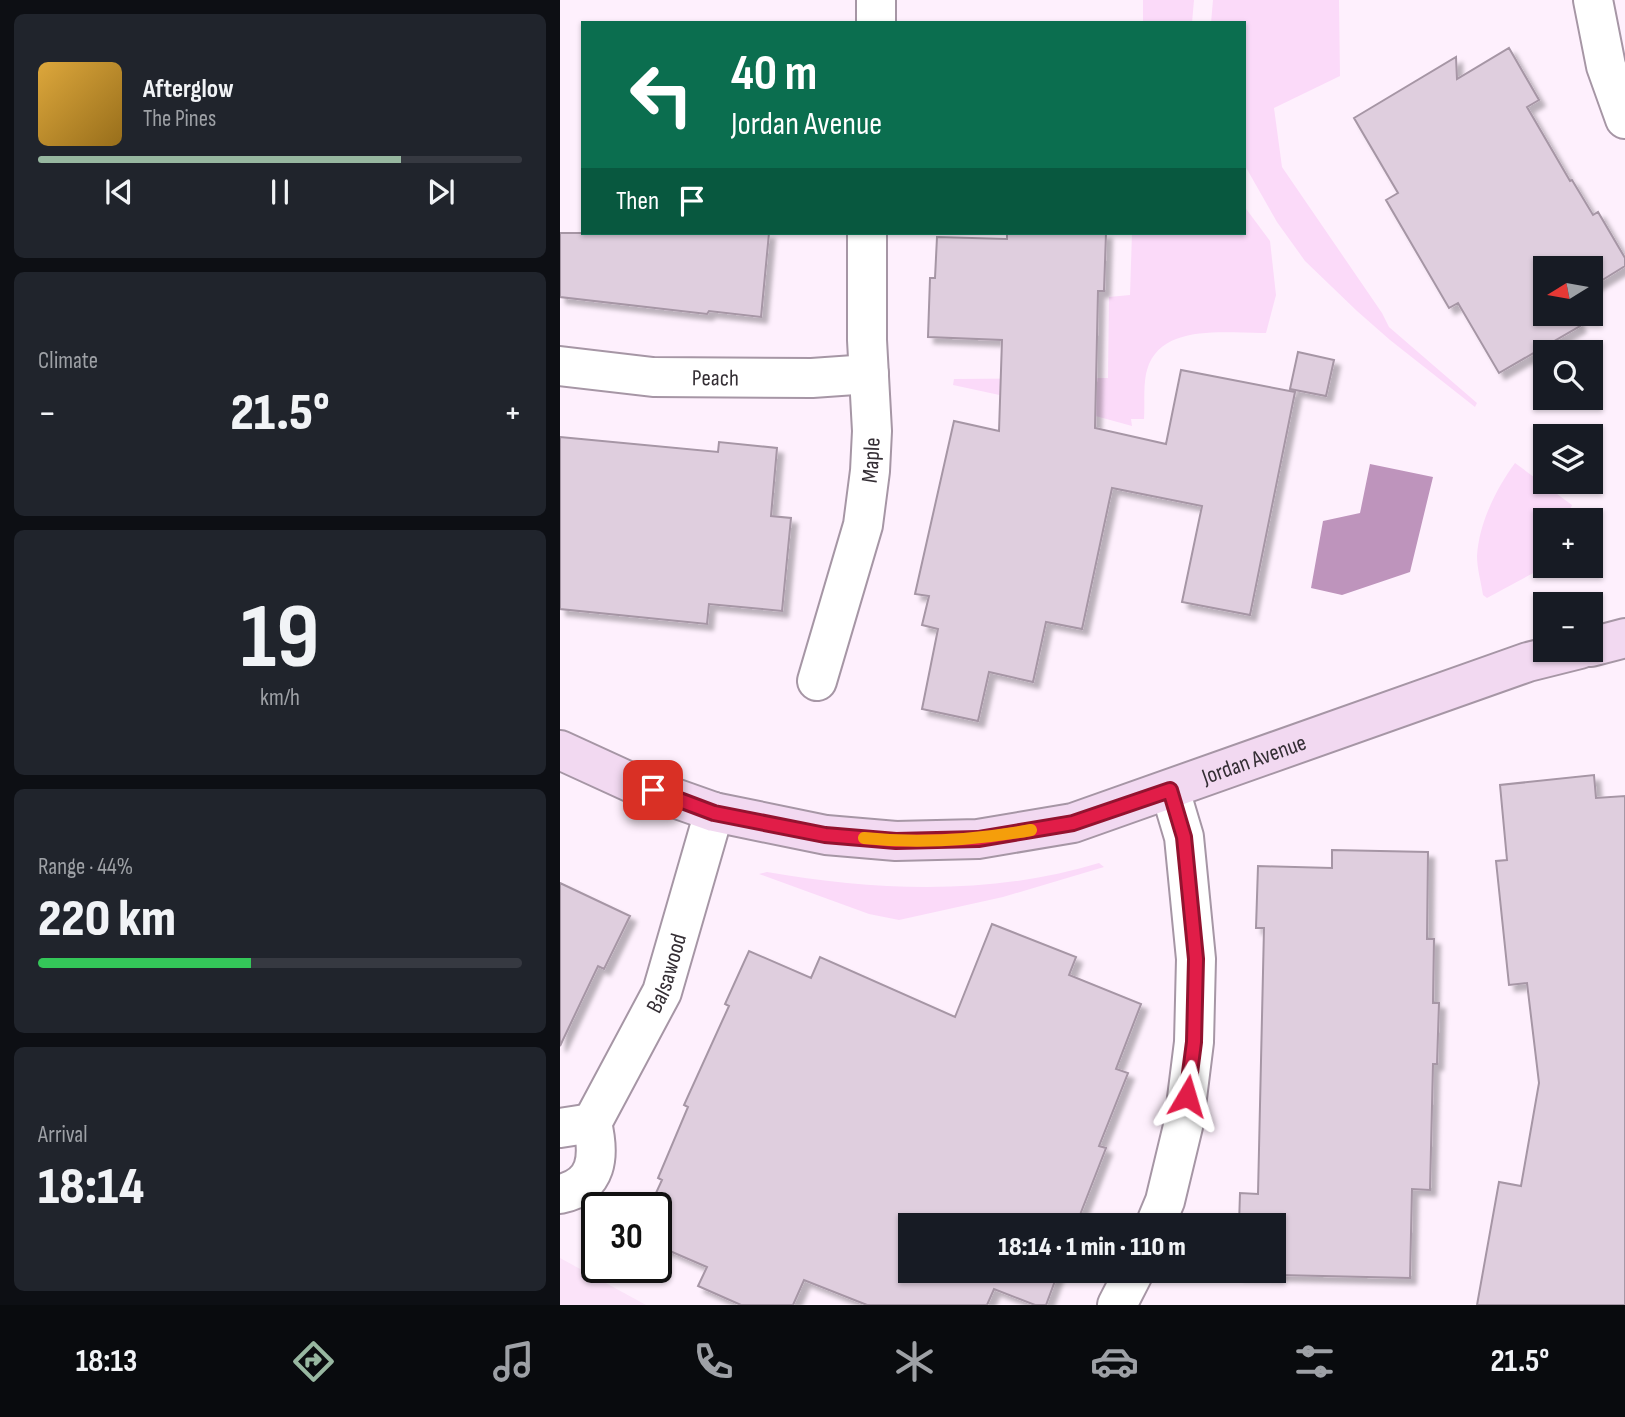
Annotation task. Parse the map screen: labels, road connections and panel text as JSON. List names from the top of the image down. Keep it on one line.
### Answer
{"streets":{"street":["Peach","Maple","Jordan Avenue","Balsawood"]},"crossings":[["Peach","Maple"],["Jordan Avenue","Balsawood"]],"north":"left","page":{"turn":["40 m","Jordan Avenue"],"song":["Afterglow","The Pines"],"then":"Then","map_buttons":["+","−"],"tile":["Climate",["19","km/h"],["Range · 44%","220 km"],["Arrival","18:14"]],"heat":["−","21.5°","+"],"limit":"30","trip":"18:14 · 1 min · 110 m","tabs":["18:13","21.5°"]}}
